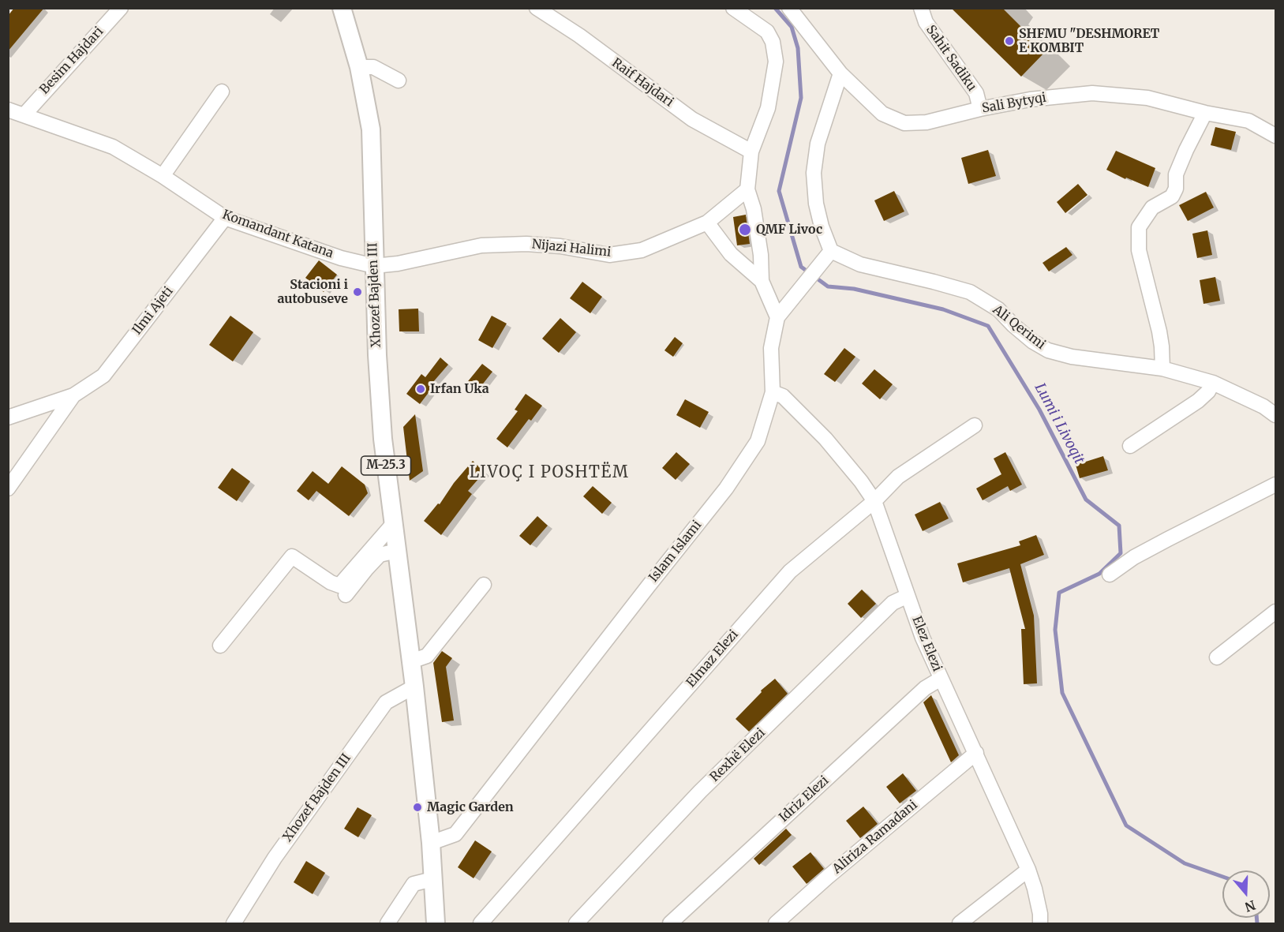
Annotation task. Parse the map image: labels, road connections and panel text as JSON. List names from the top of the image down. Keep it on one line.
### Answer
{"streets":{"main road":["Xhozef Bajden III","M-25.3"],"street":["Sahit Sadiku","Besim Hajdari","Raif Hajdari","Sali Bytyqi","Komandant Katana","Nijazi Halimi","Ilmi Ajeti","Ali Qerimi","Islam Islami","Elez Elezi","Elmaz Elezi","Rexhë Elezi","Idriz Elezi","Aliriza Ramadani"]},"crossings":[["Sahit Sadiku","Sali Bytyqi"],["Besim Hajdari","Komandant Katana"],["Komandant Katana","Nijazi Halimi"],["Komandant Katana","Xhozef Bajden III"],["Komandant Katana","Ilmi Ajeti"],["Nijazi Halimi","Xhozef Bajden III"],["Xhozef Bajden III","Islam Islami"],["Islam Islami","Elez Elezi"],["Elez Elezi","Elmaz Elezi"],["Elez Elezi","Rexhë Elezi"],["Elez Elezi","Idriz Elezi"],["Elez Elezi","Aliriza Ramadani"]],"districts":["LIVOÇ I POSHTËM"],"water":["Lumi i Livoqit"],"places":["SHFMU \"DESHMORET E KOMBIT","QMF Livoc","Stacioni i autobuseve","Irfan Uka","Magic Garden"],"north":"bottom"}
